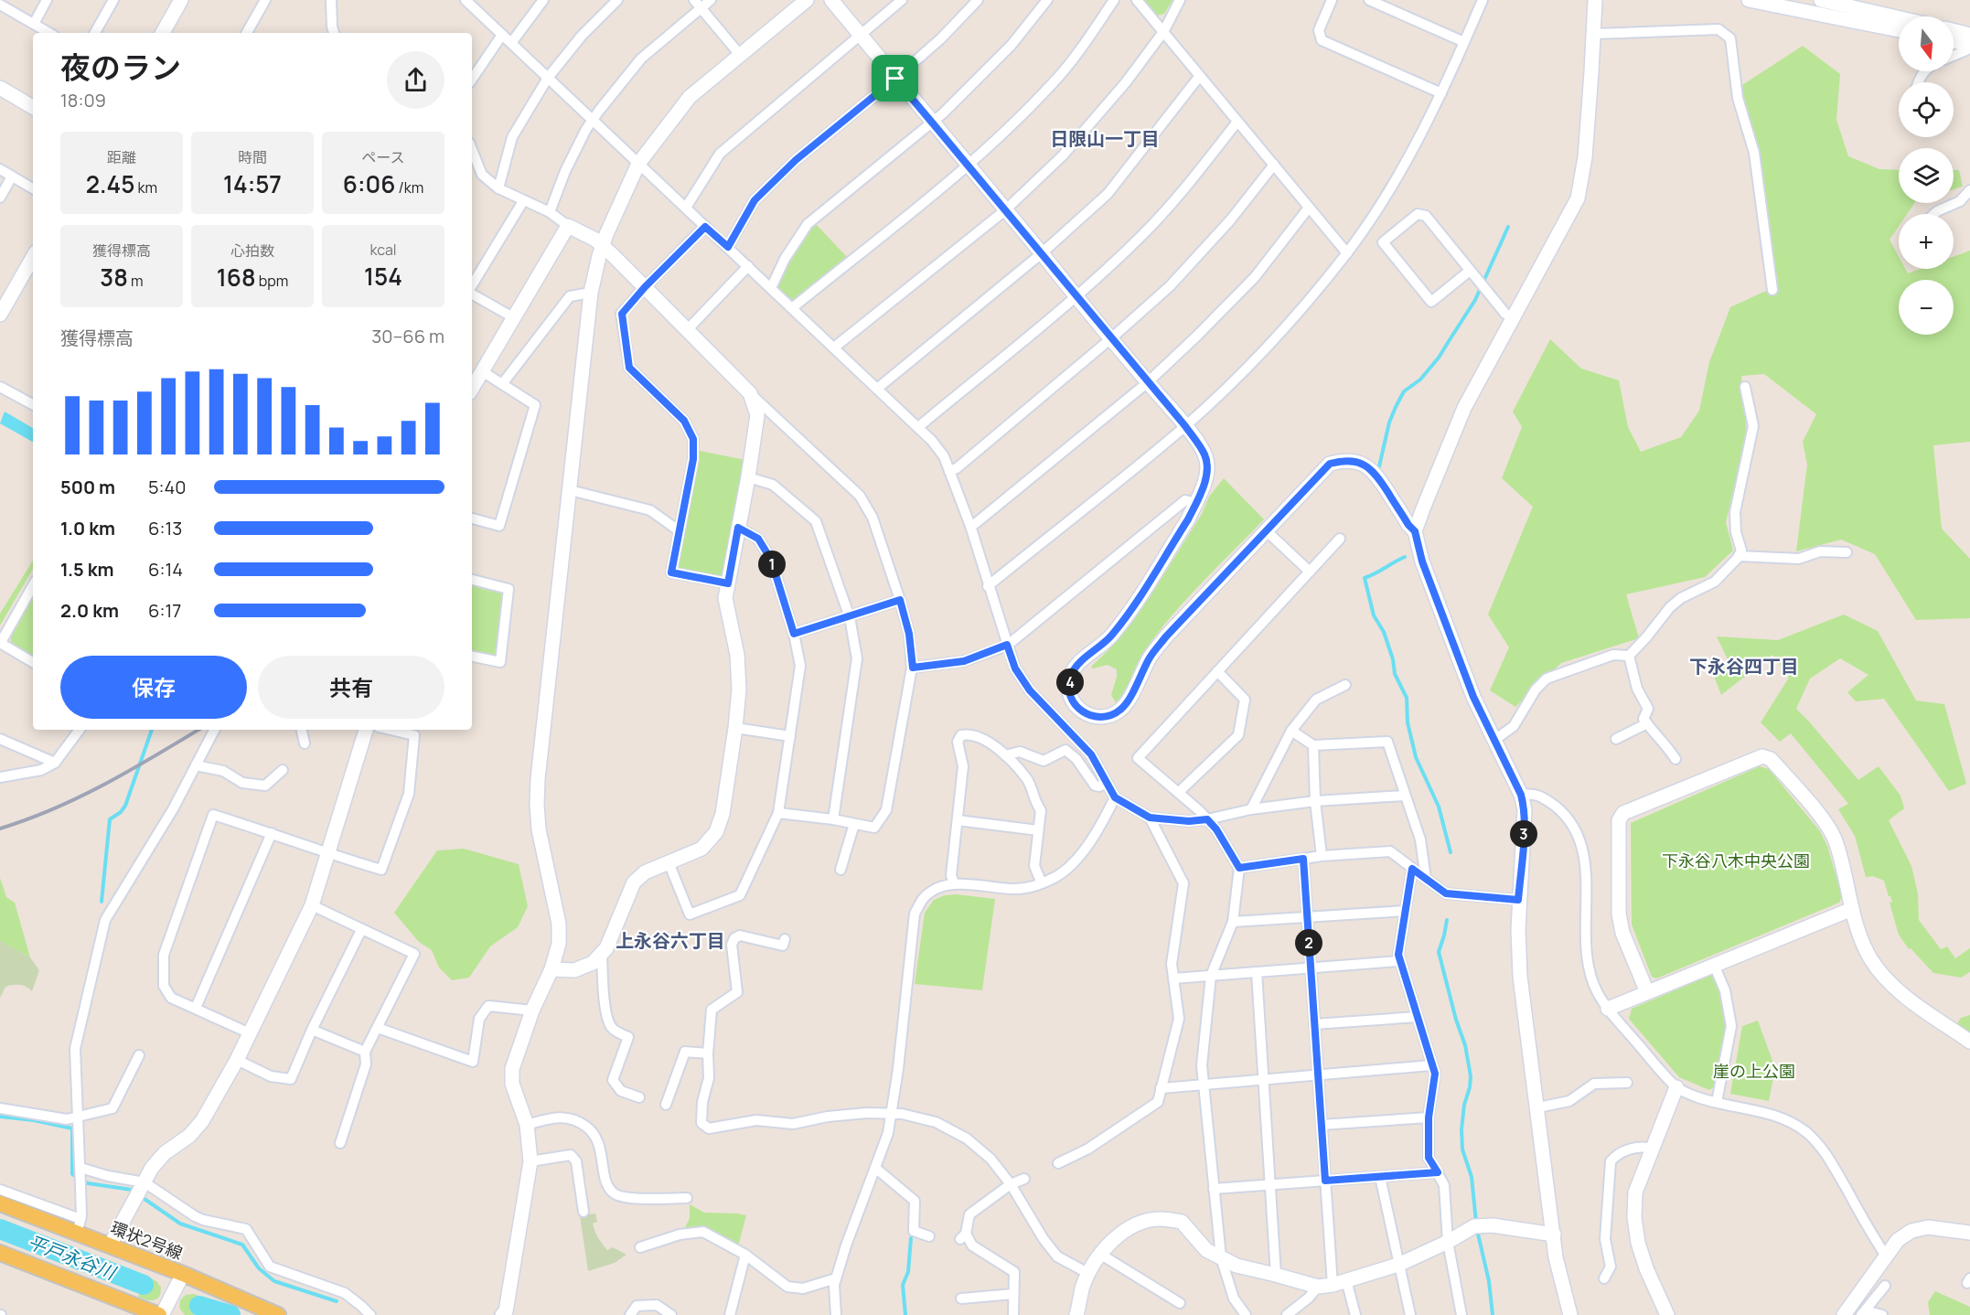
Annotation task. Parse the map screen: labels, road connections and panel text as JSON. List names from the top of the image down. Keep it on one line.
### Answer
{"streets":{"main road":["環状2号線"]},"districts":["日限山一丁目","下永谷四丁目","上永谷六丁目"],"water":["平戸永谷川"],"parks":["下永谷八木中央公園","崖の上公園"],"north":"bottom","page":{"map_buttons":["+","−"],"heading":["夜のラン","18:09"],"stats":[["距離","2.45 km"],["時間","14:57"],["ペース","6:06 /km"],["獲得標高","38 m"],["心拍数","168 bpm"],["kcal","154"]],"chart":["獲得標高","30–66 m"],"list":[{"name":"500 m","note":"5:40"},{"name":"1.0 km","note":"6:13"},{"name":"1.5 km","note":"6:14"},{"name":"2.0 km","note":"6:17"}],"pins":["1","4","3","2"],"buttons":["保存","共有"]}}
